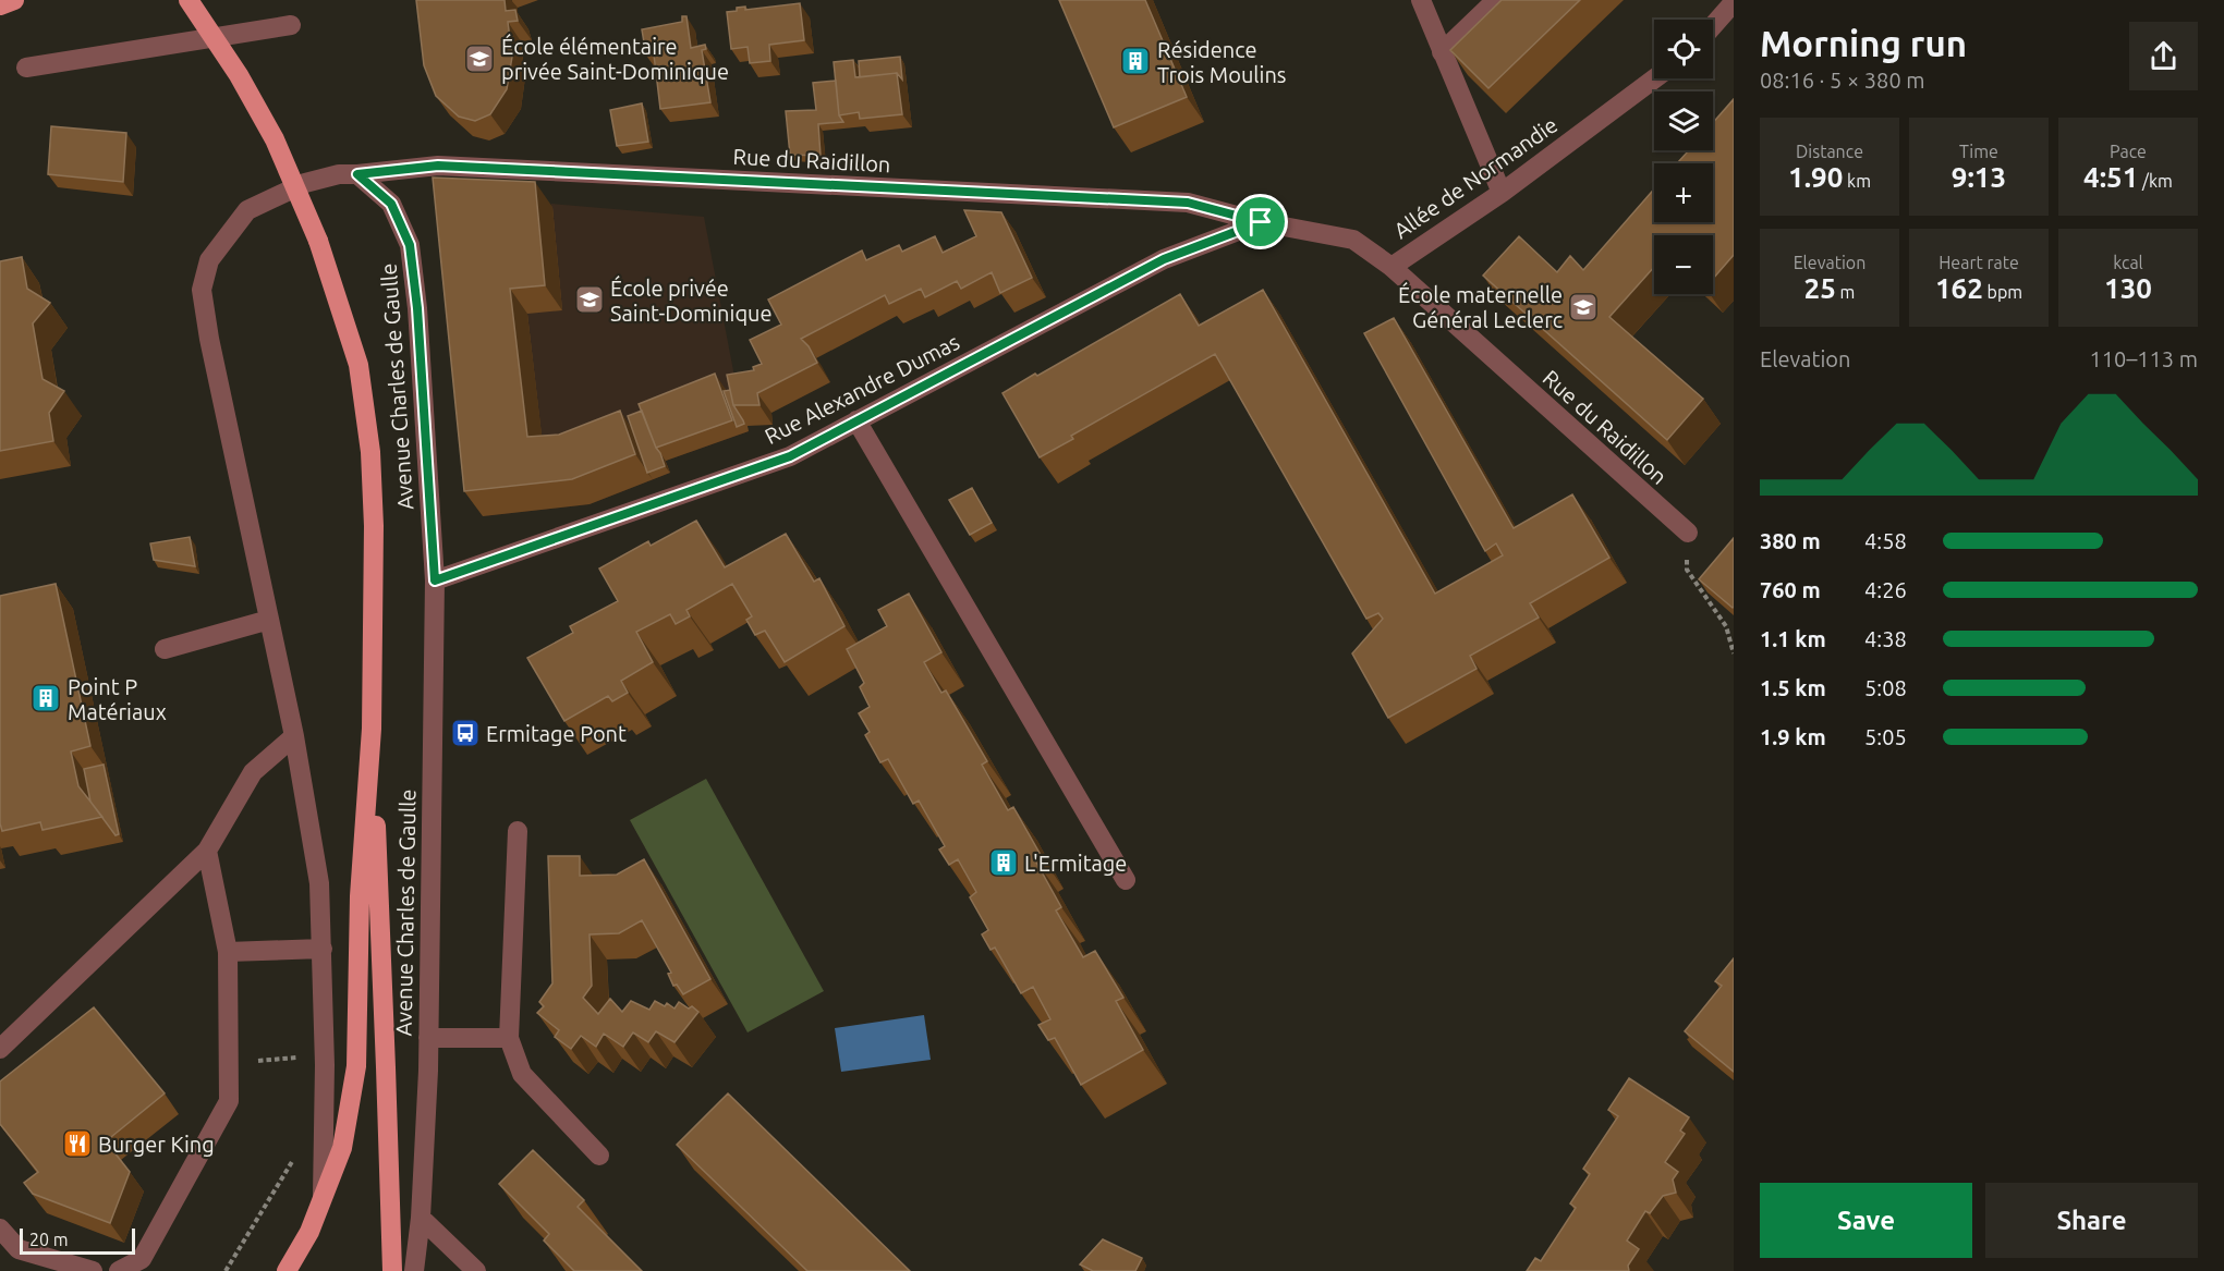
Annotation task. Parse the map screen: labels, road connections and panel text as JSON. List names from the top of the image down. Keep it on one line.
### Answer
{"streets":{"street":["Rue du Raidillon","Allée de Normandie","Avenue Charles de Gaulle","Rue Alexandre Dumas"]},"crossings":[["Rue du Raidillon","Allée de Normandie"],["Rue du Raidillon","Avenue Charles de Gaulle"],["Rue du Raidillon","Rue Alexandre Dumas"],["Allée de Normandie","Rue Alexandre Dumas"],["Avenue Charles de Gaulle","Rue Alexandre Dumas"]],"places":{"school or university":["École élémentaire privée Saint-Dominique","École privée Saint-Dominique","École maternelle Général Leclerc"],"building":["Résidence Trois Moulins","Point P Matériaux","L'Ermitage"],"bus stop":["Ermitage Pont"],"restaurant":["Burger King"]},"scale_bar":"20 m","page":{"heading":["Morning run","08:16 · 5 × 380 m"],"map_buttons":["+","−"],"stats":[["Distance","1.90 km"],["Time","9:13"],["Pace","4:51 /km"],["Elevation","25 m"],["Heart rate","162 bpm"],["kcal","130"]],"chart":["Elevation","110–113 m"],"list":[{"name":"380 m","note":"4:58"},{"name":"760 m","note":"4:26"},{"name":"1.1 km","note":"4:38"},{"name":"1.5 km","note":"5:08"},{"name":"1.9 km","note":"5:05"}],"buttons":["Save","Share"],"scale":"20 m"}}
